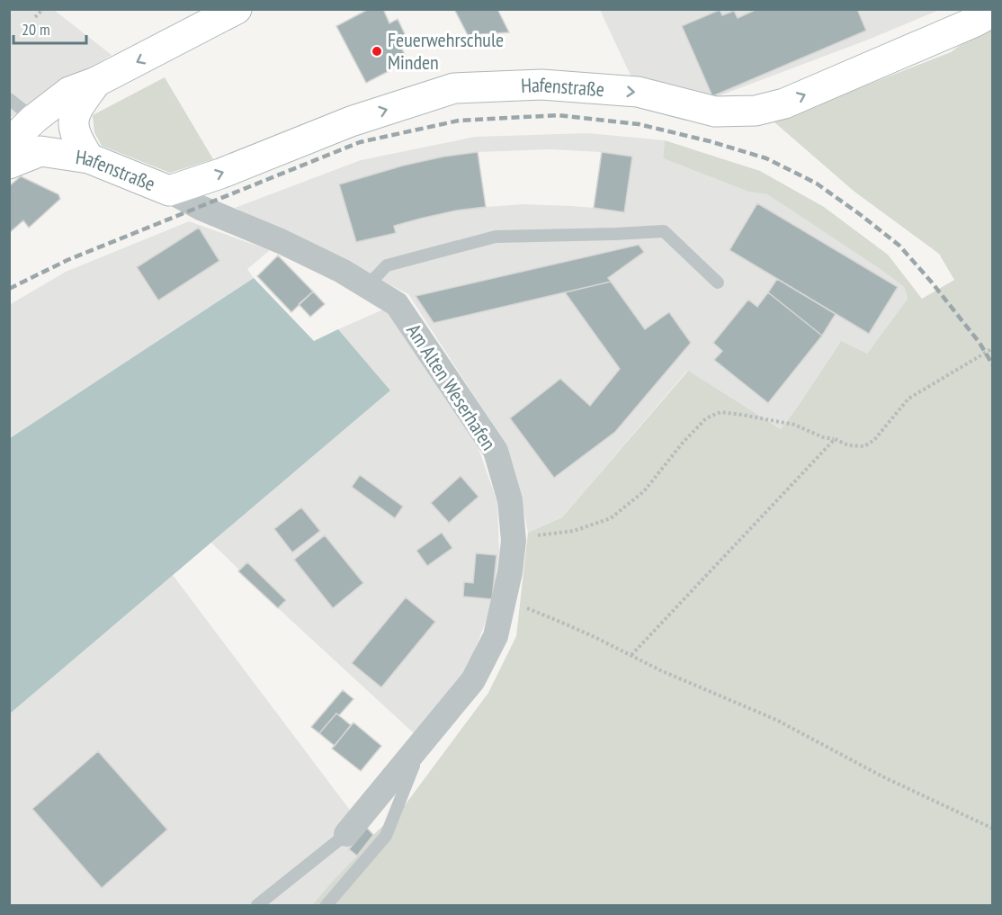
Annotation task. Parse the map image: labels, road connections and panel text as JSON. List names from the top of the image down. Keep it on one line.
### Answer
{"streets":{"main road":["Hafenstraße"],"street":["Am Alten Weserhafen"]},"crossings":[["Hafenstraße","Am Alten Weserhafen"]],"one_way":["Hafenstraße"],"places":["Feuerwehrschule Minden"],"scale_bar":"20 m"}
